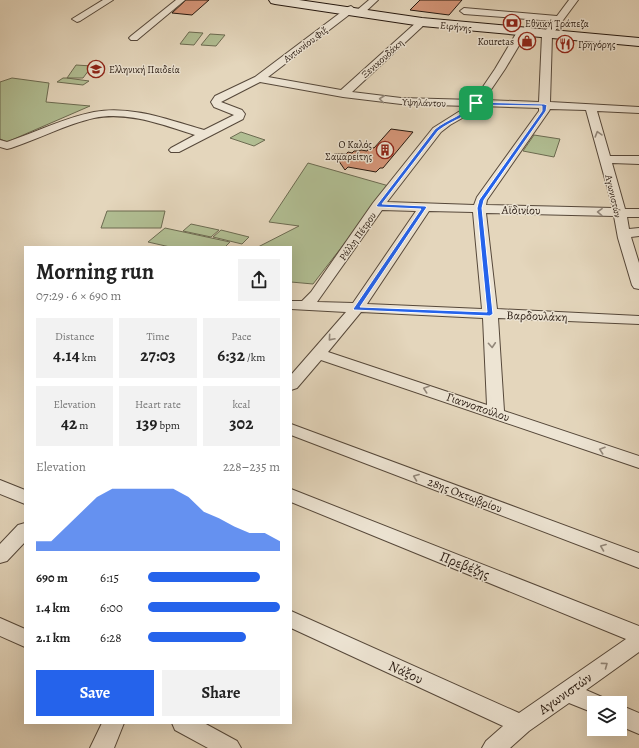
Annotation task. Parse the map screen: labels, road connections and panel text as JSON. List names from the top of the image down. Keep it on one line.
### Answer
{"streets":{"main road":["Ειρήνης"],"street":["Αντωνίου Φιξ","Ξενικουδάκη","Υψηλάντου","Αγωνιστών","Αϊδινίου","Ράλλη Πέτρου","Βαρδουλάκη","Γιαννοπούλου","28ης Οκτωβρίου","Πρεβέζης","Νάξου"]},"crossings":[["Ειρήνης","Αντωνίου Φιξ"],["Ειρήνης","Ξενικουδάκη"],["Ειρήνης","Ράλλη Πέτρου"],["Αντωνίου Φιξ","Υψηλάντου"],["Ξενικουδάκη","Υψηλάντου"],["Υψηλάντου","Αγωνιστών"],["Υψηλάντου","Ράλλη Πέτρου"],["Αγωνιστών","Αϊδινίου"],["Αγωνιστών","Νάξου"],["Αϊδινίου","Ράλλη Πέτρου"],["Ράλλη Πέτρου","Βαρδουλάκη"]],"one_way":["Αϊδινίου","Γιαννοπούλου","28ης Οκτωβρίου"],"places":{"bank":["Εθνική Τράπεζα"],"shop":["Kouretas"],"restaurant":["Γρηγόρης"],"school or university":["Ελληνική Παιδεία"],"building":["Ο Καλός Σαμαρείτης"]},"page":{"heading":["Morning run","07:29 · 6 × 690 m"],"stats":[["Distance","4.14 km"],["Time","27:03"],["Pace","6:32 /km"],["Elevation","42 m"],["Heart rate","139 bpm"],["kcal","302"]],"chart":["Elevation","228–235 m"],"list":[{"name":"690 m","note":"6:15"},{"name":"1.4 km","note":"6:00"},{"name":"2.1 km","note":"6:28"}],"buttons":["Save","Share"]}}
